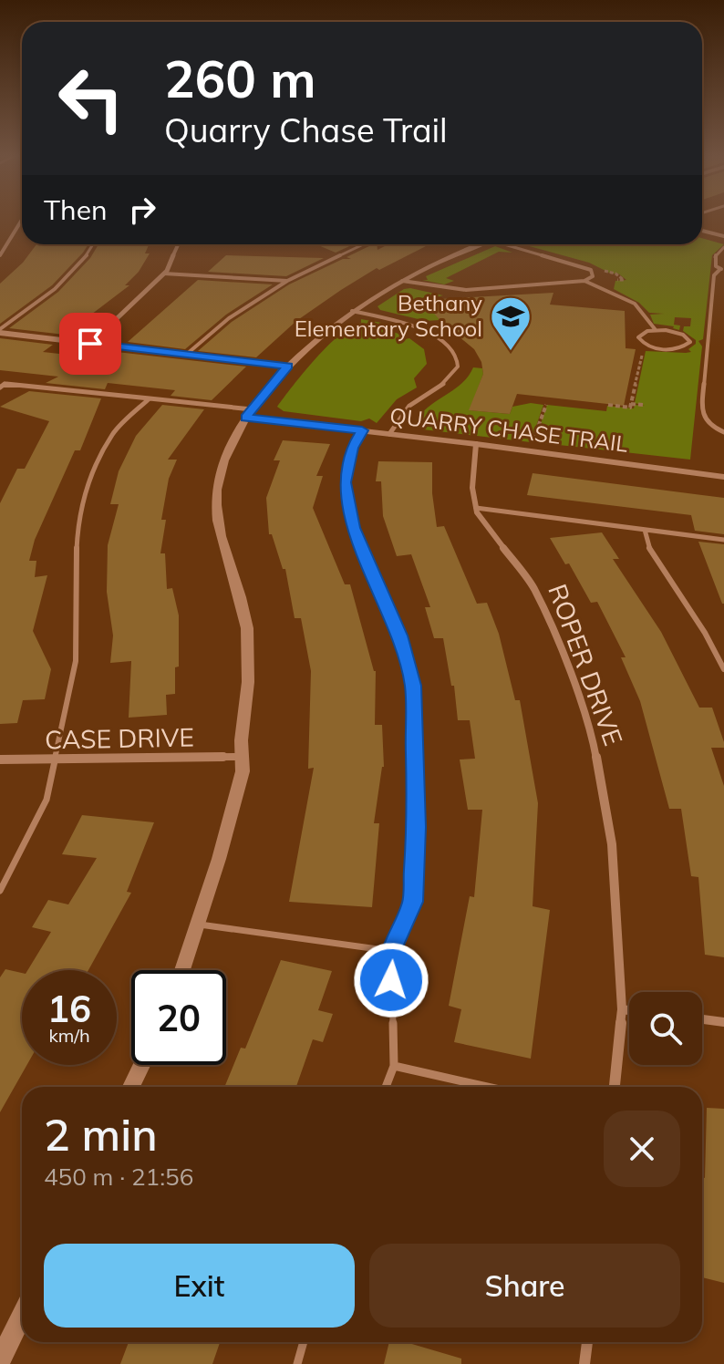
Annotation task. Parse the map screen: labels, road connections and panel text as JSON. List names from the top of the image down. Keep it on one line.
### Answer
{"streets":{"street":["QUARRY CHASE TRAIL","ROPER DRIVE","CASE DRIVE"]},"places":{"school or university":["Bethany Elementary School"]},"page":{"turn":["260 m","Quarry Chase Trail"],"then":"Then","speed":"16 km/h","limit":"20","heading":["2 min","450 m · 21:56"],"buttons":["Exit","Share"]}}
